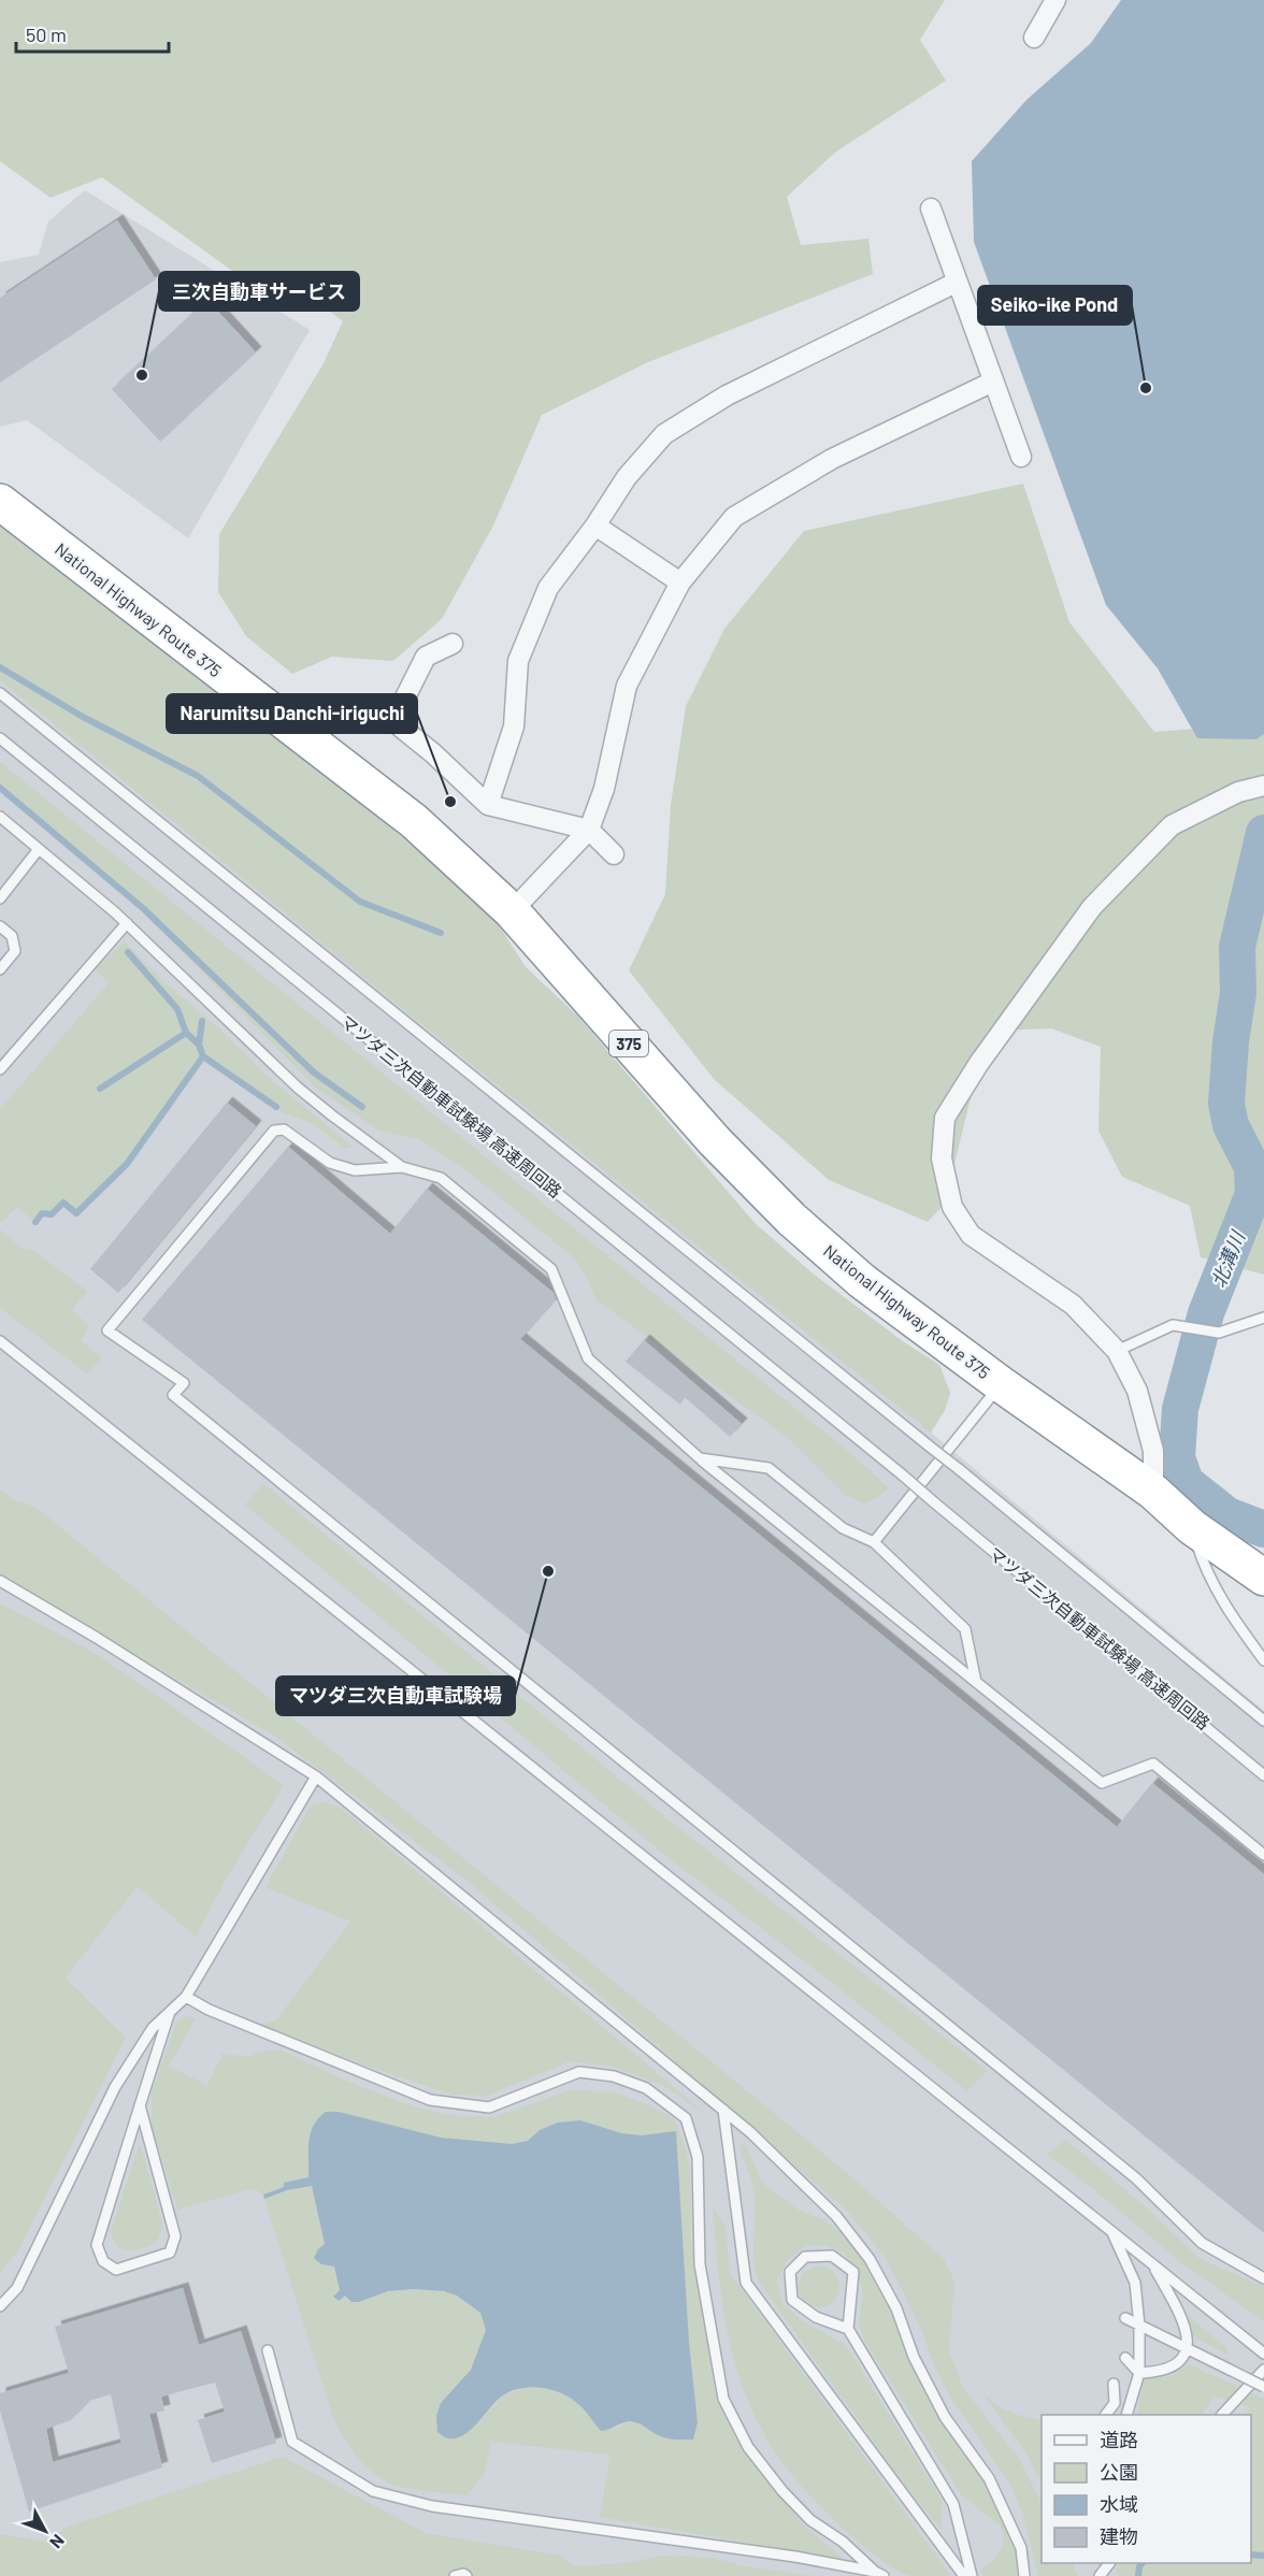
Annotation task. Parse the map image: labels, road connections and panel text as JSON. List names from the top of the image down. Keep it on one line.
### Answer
{"streets":{"highway":["National Highway Route 375","375"],"lane":["マツダ三次自動車試験場 高速周回路"]},"water":["北溝川"],"places":["三次自動車サービス","Seiko-ike Pond","Narumitsu Danchi-iriguchi","マツダ三次自動車試験場"],"legend":["道路","公園","水域","建物"],"scale_bar":"50 m","north":"bottom right"}
